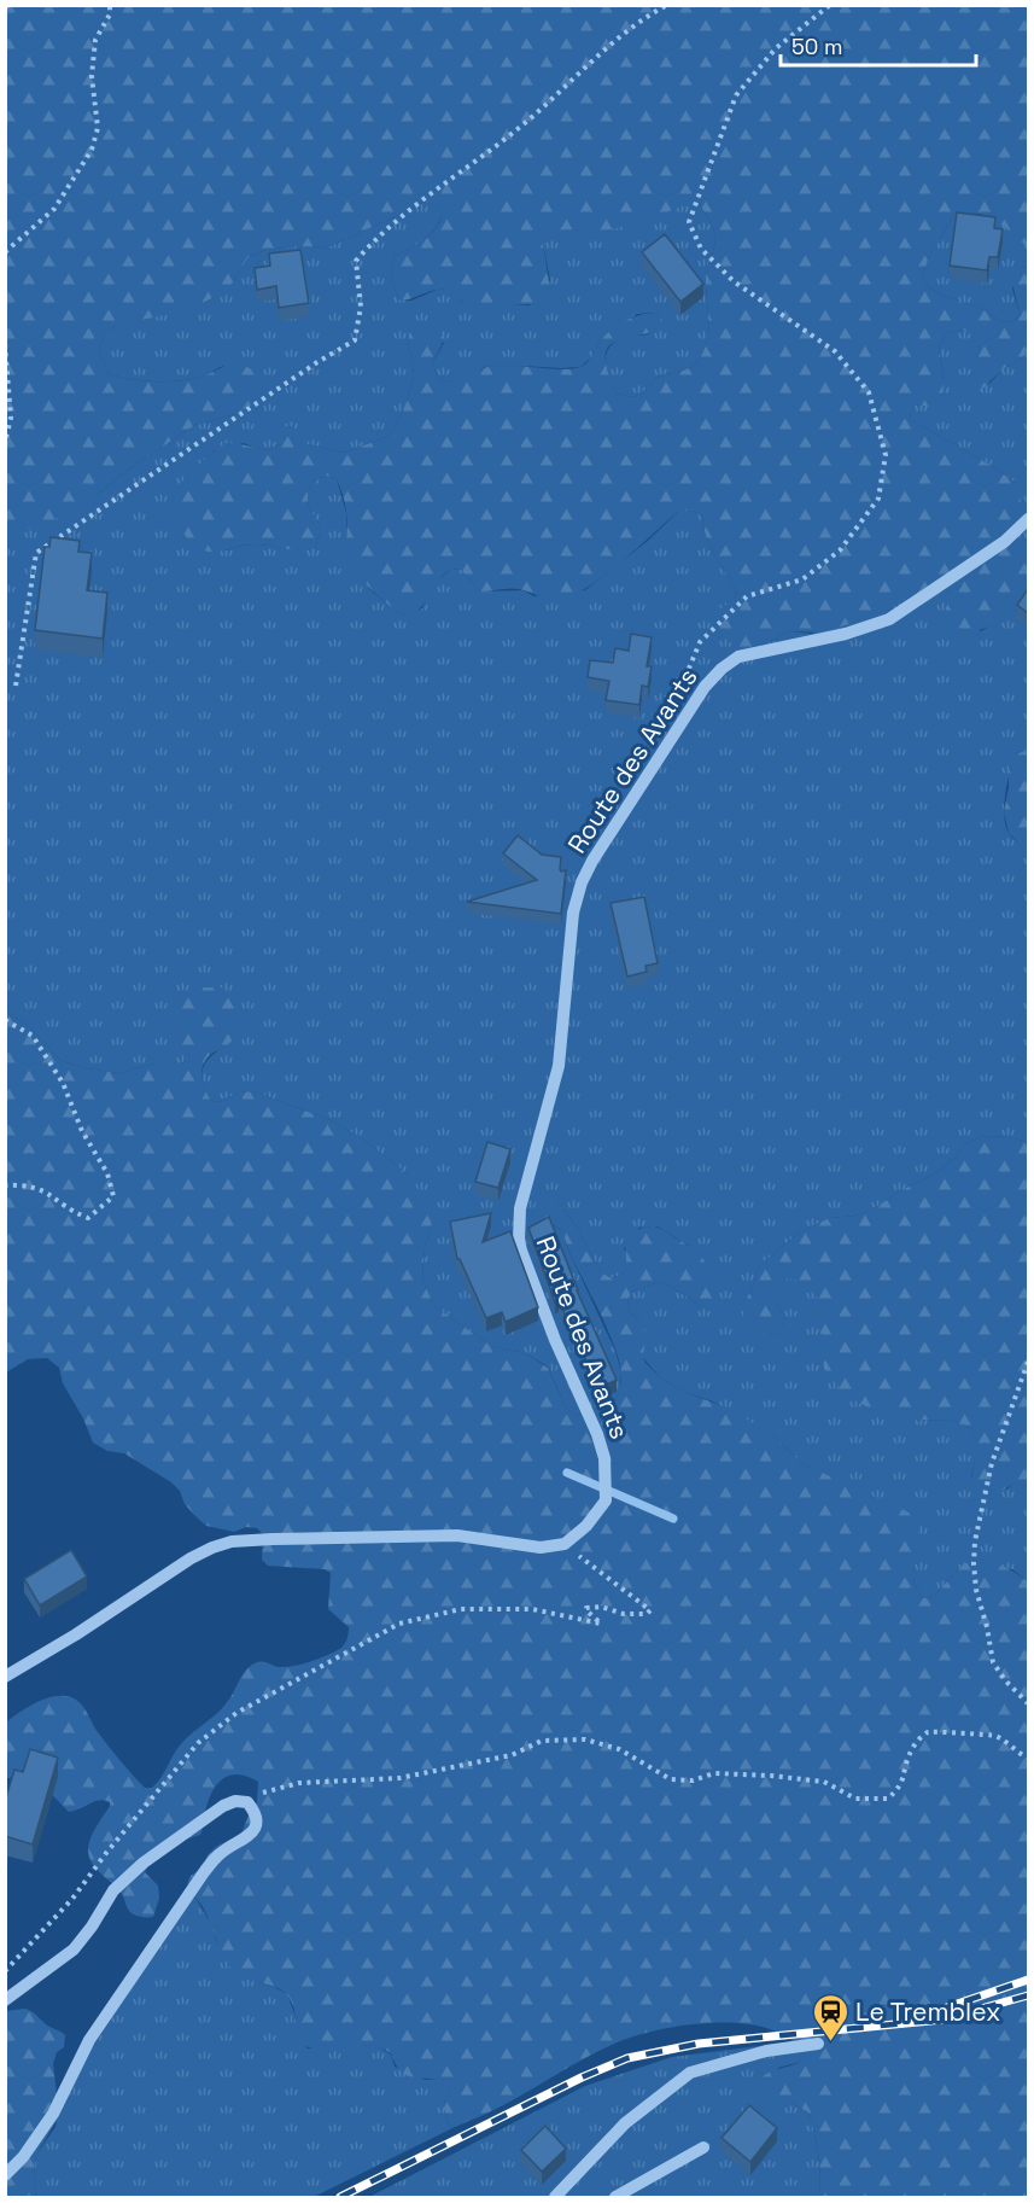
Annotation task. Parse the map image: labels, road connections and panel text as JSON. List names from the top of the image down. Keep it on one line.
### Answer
{"streets":{"street":["Route des Avants"]},"places":{"station":["Le Tremblex"]},"scale_bar":"50 m"}
